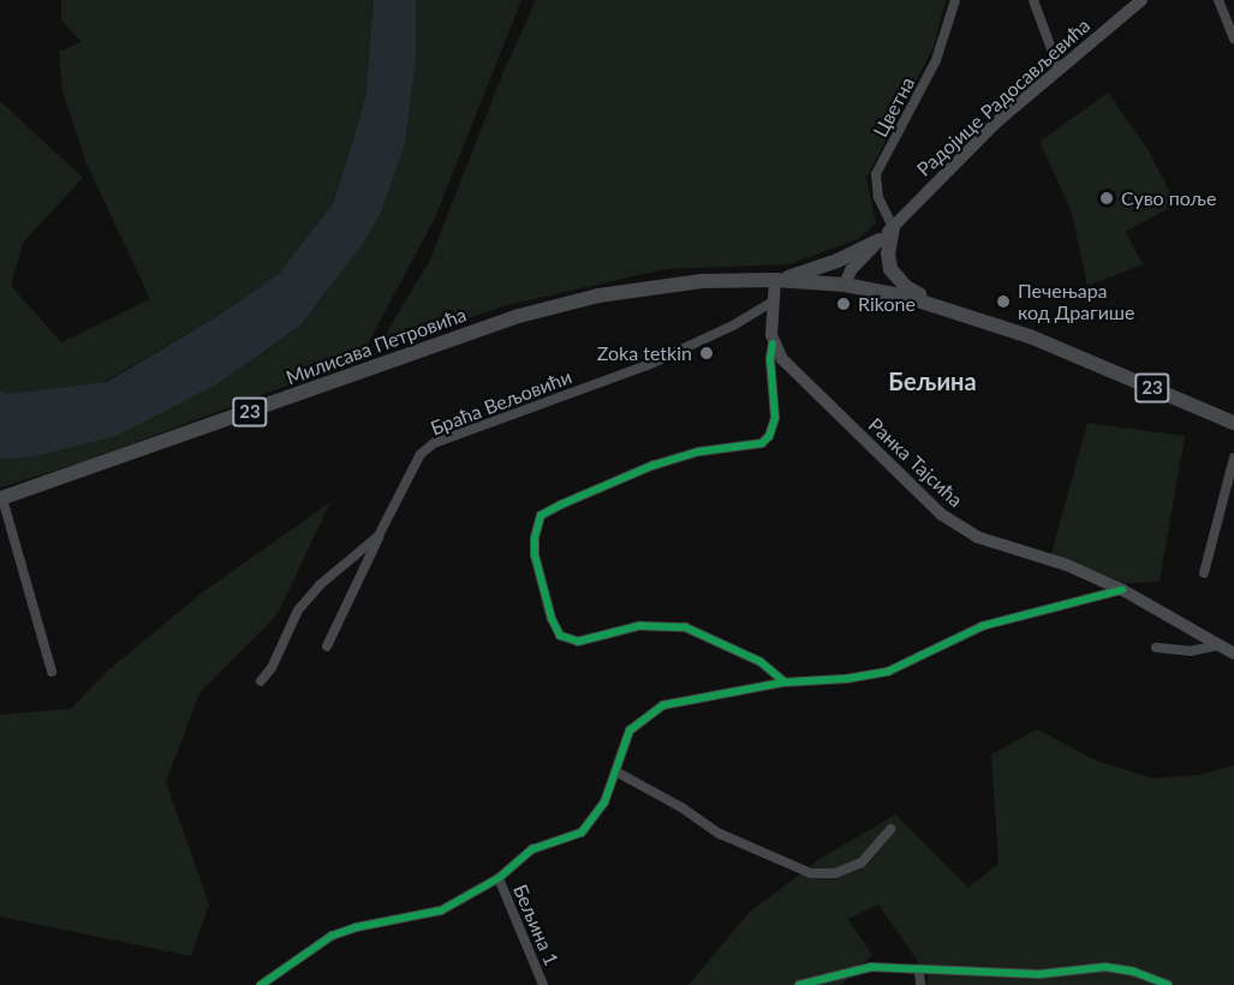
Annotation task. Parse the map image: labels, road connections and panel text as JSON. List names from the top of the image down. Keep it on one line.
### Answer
{"streets":{"main road":["Милисава Петровића","23"],"street":["Радојице Радосављевића","Цветна","Браћа Вељовићи","Ранка Тајсића","Бељина 1"]},"crossings":[["Радојице Радосављевића","Цветна"],["Радојице Радосављевића","23"],["Милисава Петровића","23"]],"districts":["Бељина"],"places":["Суво поље","Печењара код Драгише","Rikone","Zoka tetkin"]}
